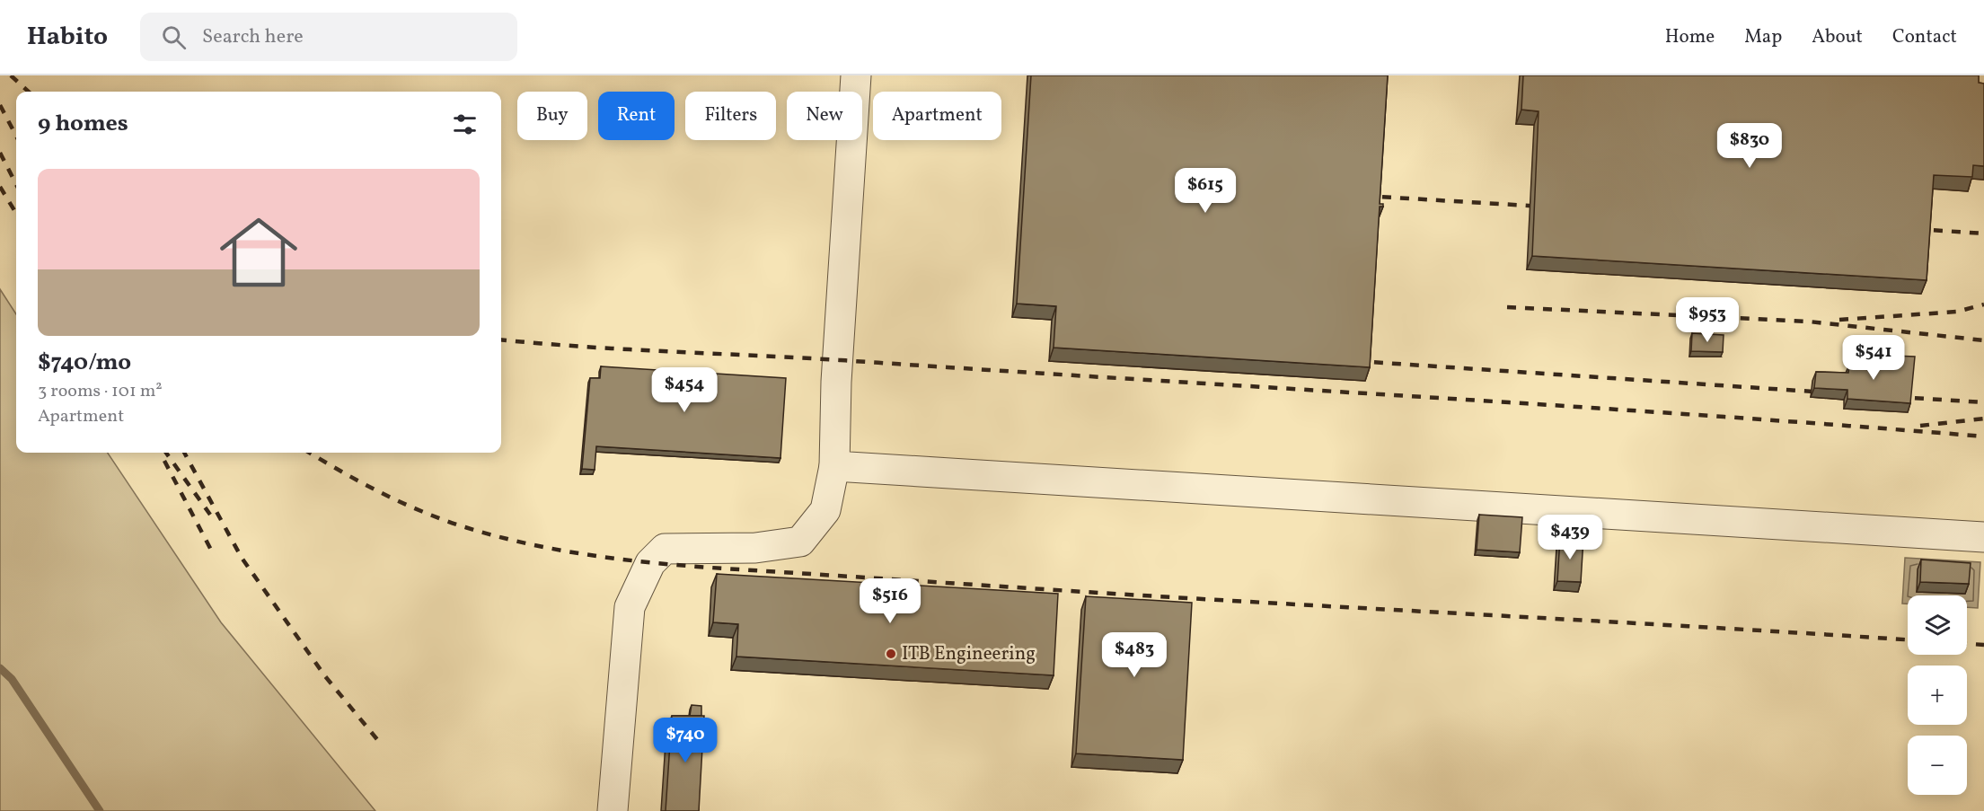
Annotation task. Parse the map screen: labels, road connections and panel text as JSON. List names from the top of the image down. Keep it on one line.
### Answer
{"places":["ITB Engineering"],"page":{"header":"Habito","search":"Search here","nav":["Home","Map","About","Contact"],"chip":["Buy","Rent","Filters","New","Apartment"],"heading":"9 homes","price":["$830","$615","$953","$541","$454","$439","$516","$483","$740"],"list":[{"name":"$740/mo","note":"3 rooms · 101 m² · Apartment"}],"map_buttons":["+","−"]}}
